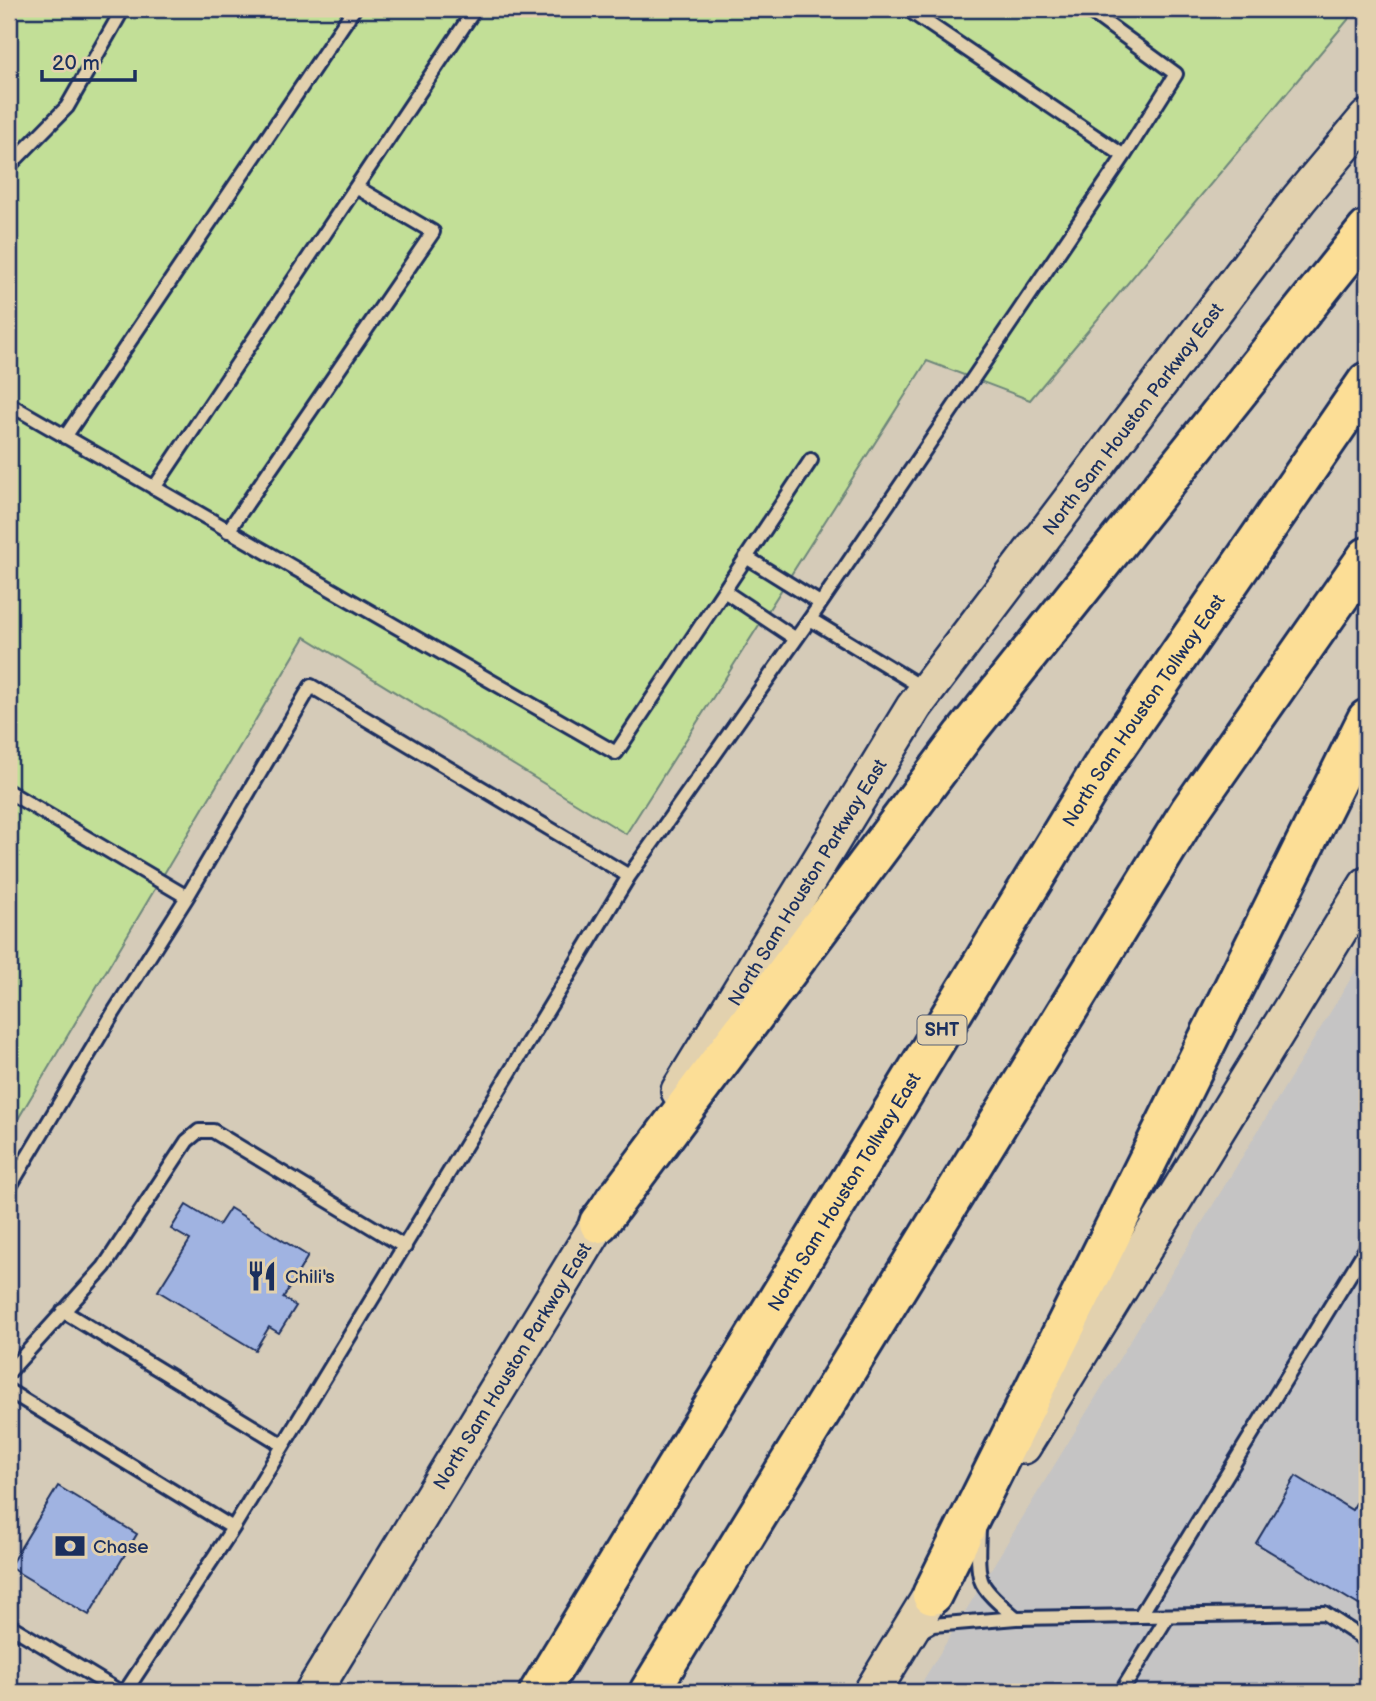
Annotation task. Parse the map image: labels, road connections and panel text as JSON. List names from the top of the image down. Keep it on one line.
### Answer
{"streets":{"highway":["North Sam Houston Tollway East","SHT"],"main road":["North Sam Houston Parkway East"]},"places":{"restaurant":["Chili's"],"bank":["Chase"]},"scale_bar":"20 m"}
